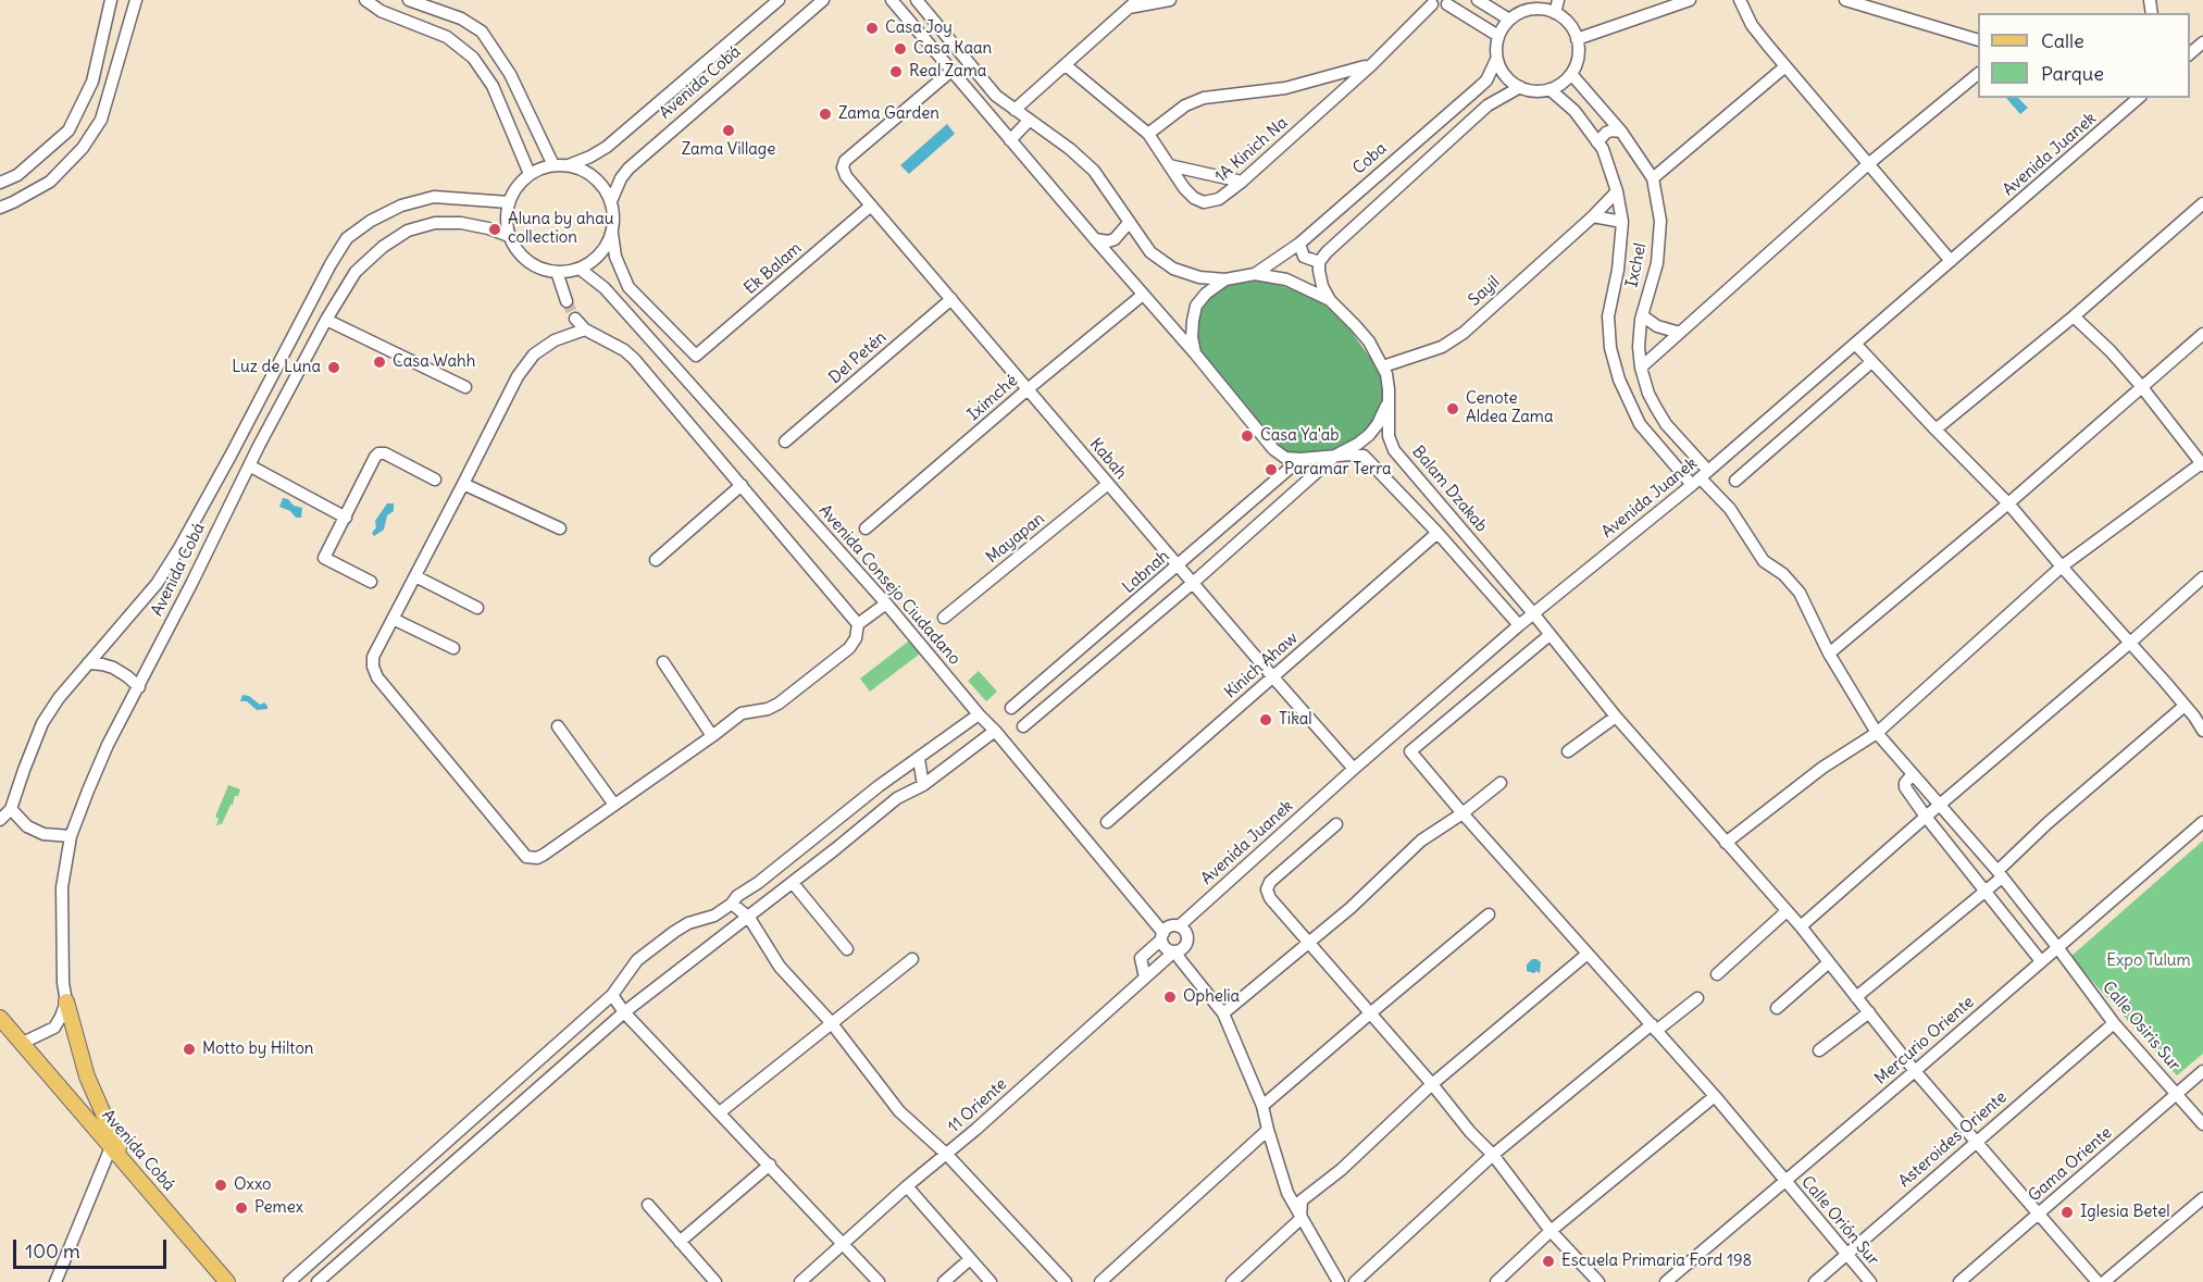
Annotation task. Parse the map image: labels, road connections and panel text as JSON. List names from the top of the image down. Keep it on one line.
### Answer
{"streets":{"main road":["Avenida Cobá"],"street":["1A Kinich Na","Avenida Juanek","Coba","Ixchel","Ek Balam","Sayil","Del Petén","Iximché","Kabah","Balam Dzakab","Mayapan","Labnah","Avenida Consejo Ciudadano","Kinich Ahaw","Calle Osiris Sur","Mercurio Oriente","11 Oriente","Asteroides Oriente","Gama Oriente","Calle Orión Sur"]},"crossings":[["Avenida Cobá","Ek Balam"],["Avenida Cobá","Avenida Consejo Ciudadano"],["Avenida Juanek","Ixchel"],["Avenida Juanek","Kabah"],["Avenida Juanek","Balam Dzakab"],["Avenida Juanek","Avenida Consejo Ciudadano"],["Avenida Juanek","Calle Osiris Sur"],["Avenida Juanek","11 Oriente"],["Coba","Ixchel"],["Coba","Sayil"],["Coba","Balam Dzakab"],["Coba","Labnah"],["Ixchel","Calle Osiris Sur"],["Ek Balam","Kabah"],["Ek Balam","Avenida Consejo Ciudadano"],["Sayil","Balam Dzakab"],["Sayil","Labnah"],["Del Petén","Kabah"],["Iximché","Kabah"],["Kabah","Mayapan"],["Kabah","Labnah"],["Kabah","Kinich Ahaw"],["Balam Dzakab","Labnah"],["Balam Dzakab","Mercurio Oriente"],["Balam Dzakab","Asteroides Oriente"],["Balam Dzakab","Gama Oriente"],["Balam Dzakab","Calle Orión Sur"],["Avenida Consejo Ciudadano","11 Oriente"],["Calle Osiris Sur","Mercurio Oriente"],["Calle Osiris Sur","Asteroides Oriente"],["Calle Osiris Sur","Gama Oriente"],["Mercurio Oriente","Calle Orión Sur"],["Asteroides Oriente","Calle Orión Sur"]],"parks":["Expo Tulum"],"places":["Casa Joy","Casa Kaan","Real Zama","Zama Garden","Zama Village","Aluna by ahau collection","Casa Wahh","Luz de Luna","Cenote Aldea Zama","Casa Ya'ab","Paramar Terra","Tikal","Ophelia","Motto by Hilton","Oxxo","Pemex","Iglesia Betel","Escuela Primaria Ford 198"],"legend":["Calle","Parque"],"scale_bar":"100 m"}
